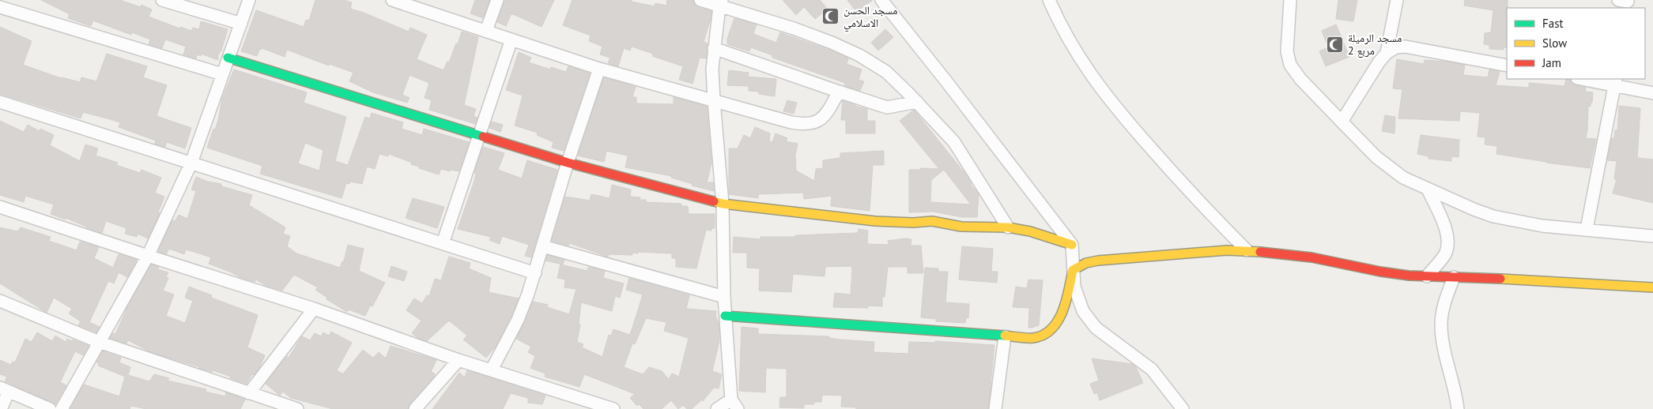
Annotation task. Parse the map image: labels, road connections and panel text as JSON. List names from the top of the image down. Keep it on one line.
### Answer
{"places":{"mosque":["مسجد الحسن الاسلامي","مسجد الرميلة مربع 2"]},"legend":["Fast","Slow","Jam"]}
